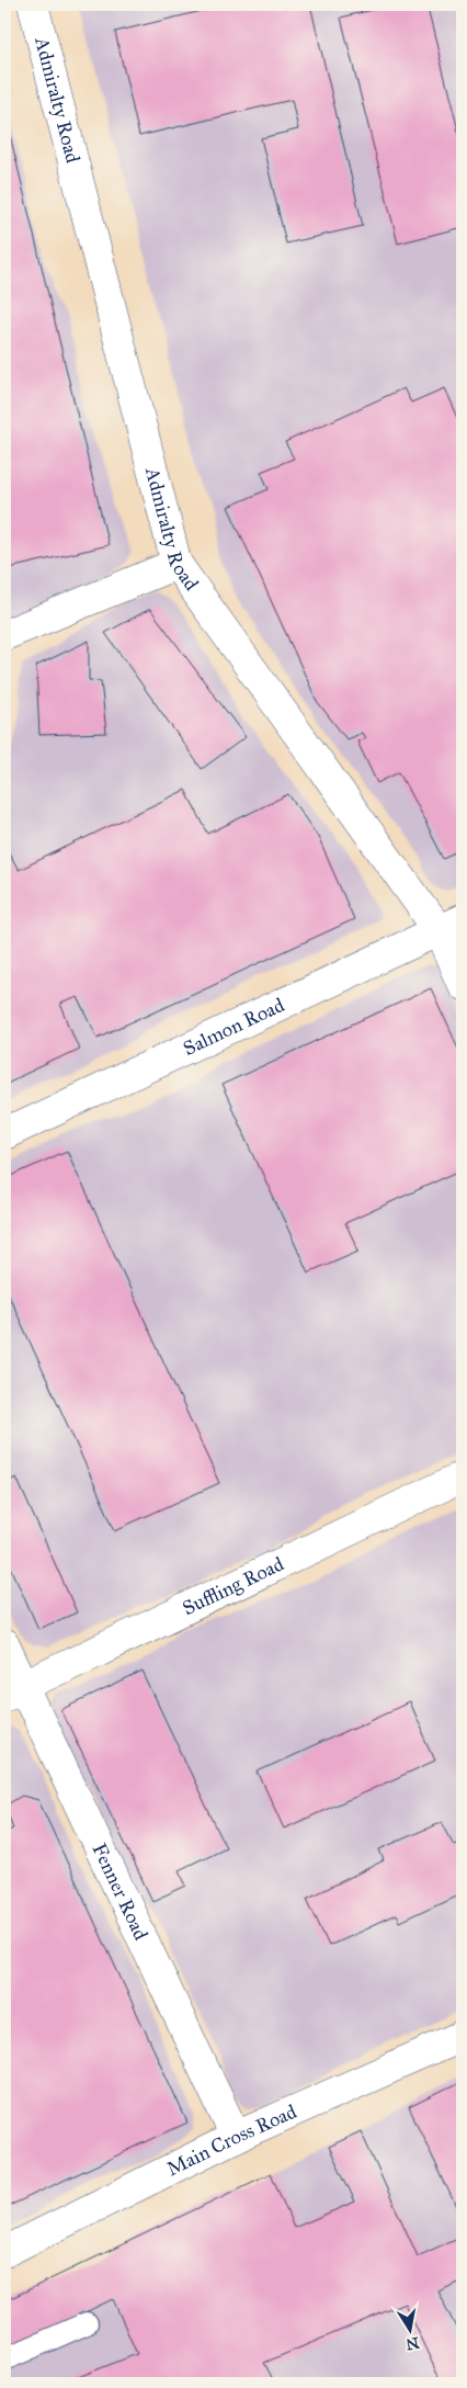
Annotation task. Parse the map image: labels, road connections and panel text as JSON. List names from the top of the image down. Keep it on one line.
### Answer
{"streets":{"street":["Admiralty Road","Salmon Road","Suffling Road","Fenner Road","Main Cross Road"]},"crossings":[["Admiralty Road","Salmon Road"],["Suffling Road","Fenner Road"],["Fenner Road","Main Cross Road"]],"north":"bottom"}
